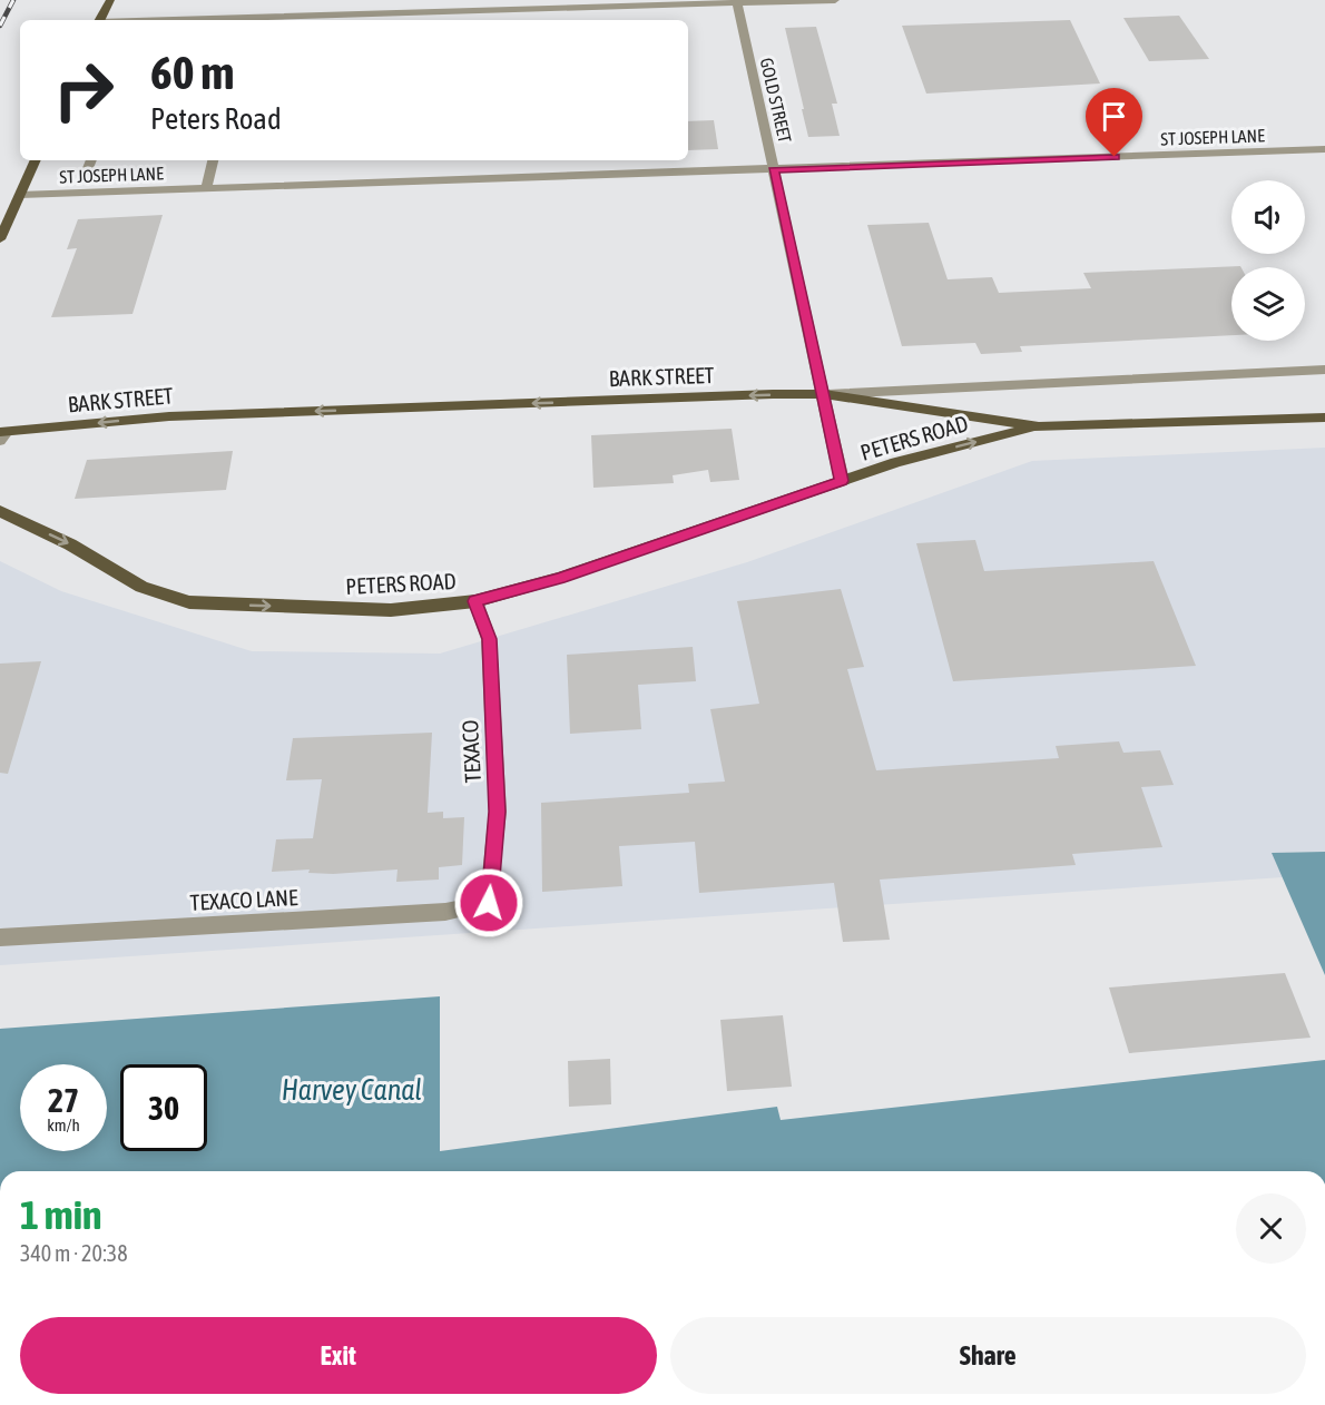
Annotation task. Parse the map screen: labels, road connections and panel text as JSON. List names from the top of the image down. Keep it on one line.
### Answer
{"streets":{"main road":["BARK STREET","PETERS ROAD"],"street":["GOLD STREET","ST JOSEPH LANE","TEXACO","TEXACO LANE"]},"crossings":[["GOLD STREET","ST JOSEPH LANE"],["GOLD STREET","BARK STREET"],["GOLD STREET","PETERS ROAD"],["BARK STREET","PETERS ROAD"],["PETERS ROAD","TEXACO"],["TEXACO","TEXACO LANE"]],"one_way":["BARK STREET"],"water":["Harvey Canal"],"page":{"turn":["60 m","Peters Road"],"speed":"27 km/h","limit":"30","heading":["1 min","340 m · 20:38"],"buttons":["Exit","Share"]}}
